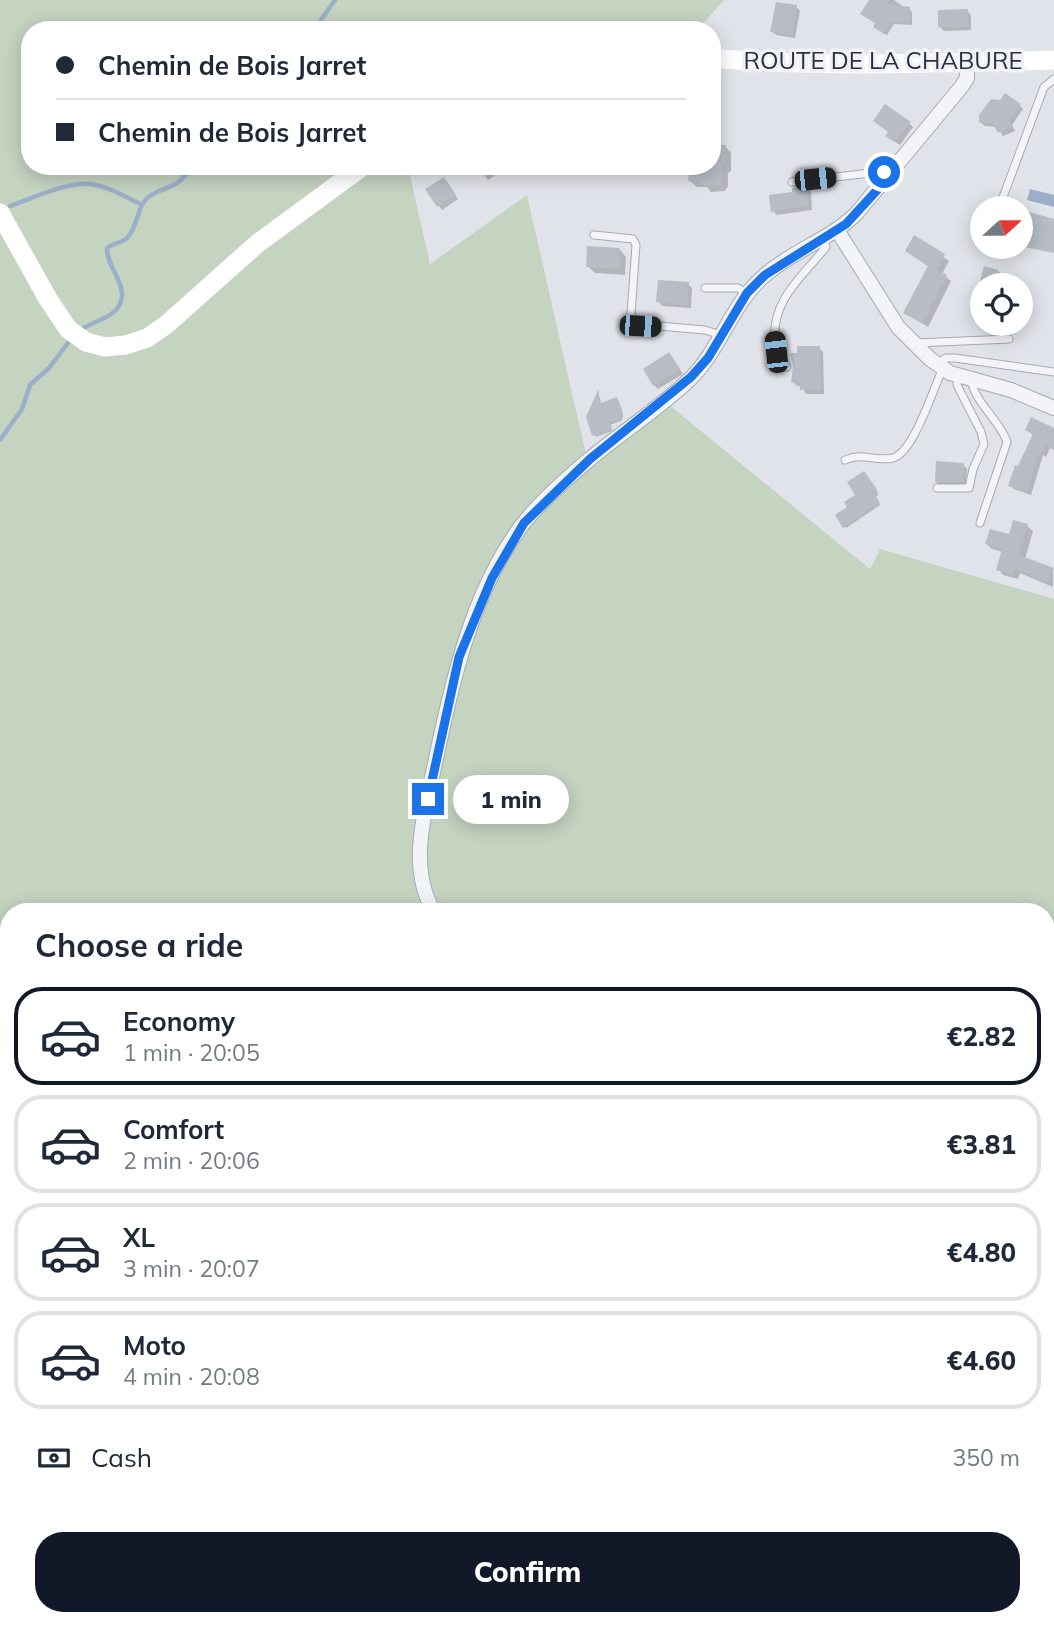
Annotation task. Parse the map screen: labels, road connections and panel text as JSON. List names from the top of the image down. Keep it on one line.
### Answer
{"streets":{"main road":["ROUTE DE LA CHABURE"]},"north":"right","page":{"banner":["Chemin de Bois Jarret","Chemin de Bois Jarret"],"bubble":"1 min","heading":"Choose a ride","list":[{"name":"Economy","note":"1 min · 20:05","value":"€2.82"},{"name":"Comfort","note":"2 min · 20:06","value":"€3.81"},{"name":"XL","note":"3 min · 20:07","value":"€4.80"},{"name":"Moto","note":"4 min · 20:08","value":"€4.60"}],"pay":["Cash","350 m"],"buttons":"Confirm"}}
